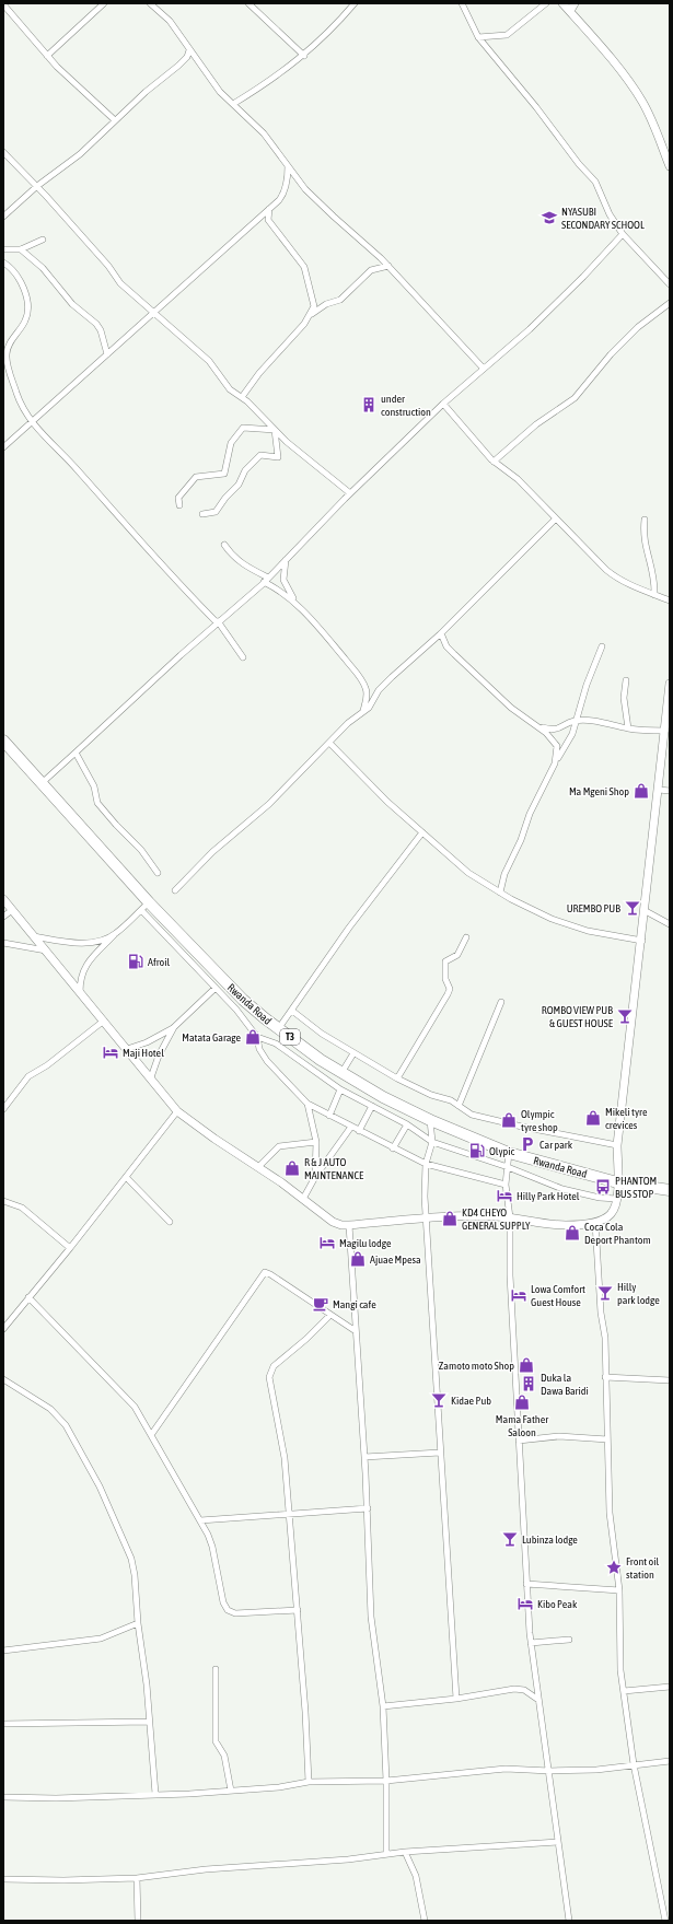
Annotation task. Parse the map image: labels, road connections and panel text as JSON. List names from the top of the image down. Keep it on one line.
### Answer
{"streets":{"highway":["Rwanda Road","T3"]},"places":{"school or university":["NYASUBI SECONDARY SCHOOL"],"building":["under construction","Duka la Dawa Baridi"],"shop":["Ma Mgeni Shop","Matata Garage","Mikeli tyre crevices","Olympic tyre shop","R & J AUTO MAINTENANCE","KD4 CHEYO GENERAL SUPPLY","Coca Cola Deport Phantom","Ajuae Mpesa","Zamoto moto Shop","Mama Father Saloon"],"bar":["UREMBO PUB","ROMBO VIEW PUB & GUEST HOUSE","Hilly park lodge","Kidae Pub","Lubinza lodge"],"fuel station":["Afroil","Olypic"],"hotel":["Maji Hotel","Hilly Park Hotel","Magilu lodge","Lowa Comfort Guest House","Kibo Peak"],"parking":["Car park"],"bus stop":["PHANTOM BUS STOP"],"cafe":["Mangi cafe"],"place":["Front oil station"]}}
